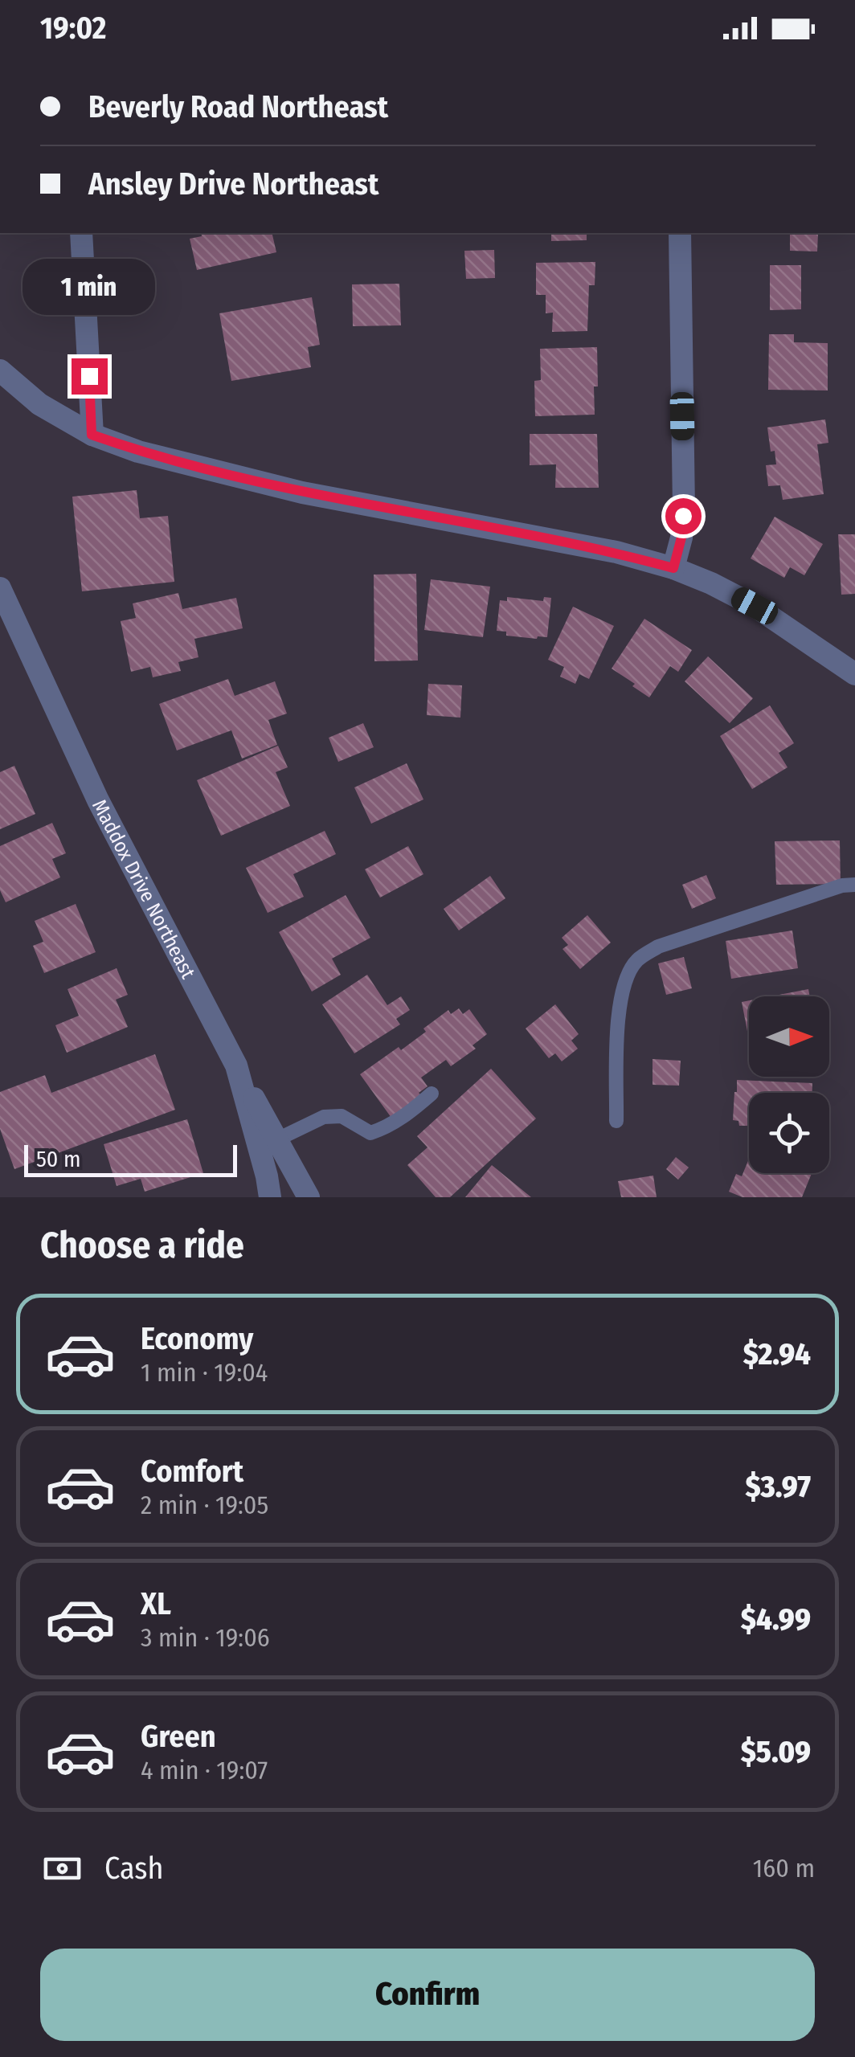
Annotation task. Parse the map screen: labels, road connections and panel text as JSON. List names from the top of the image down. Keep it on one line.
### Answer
{"streets":{"street":["Maddox Drive Northeast"]},"scale_bar":"50 m","north":"right","page":{"status":"19:02","banner":["Beverly Road Northeast","Ansley Drive Northeast"],"bubble":"1 min","scale":"50 m","heading":"Choose a ride","list":[{"name":"Economy","note":"1 min · 19:04","value":"$2.94"},{"name":"Comfort","note":"2 min · 19:05","value":"$3.97"},{"name":"XL","note":"3 min · 19:06","value":"$4.99"},{"name":"Green","note":"4 min · 19:07","value":"$5.09"}],"pay":["Cash","160 m"],"buttons":"Confirm"}}
